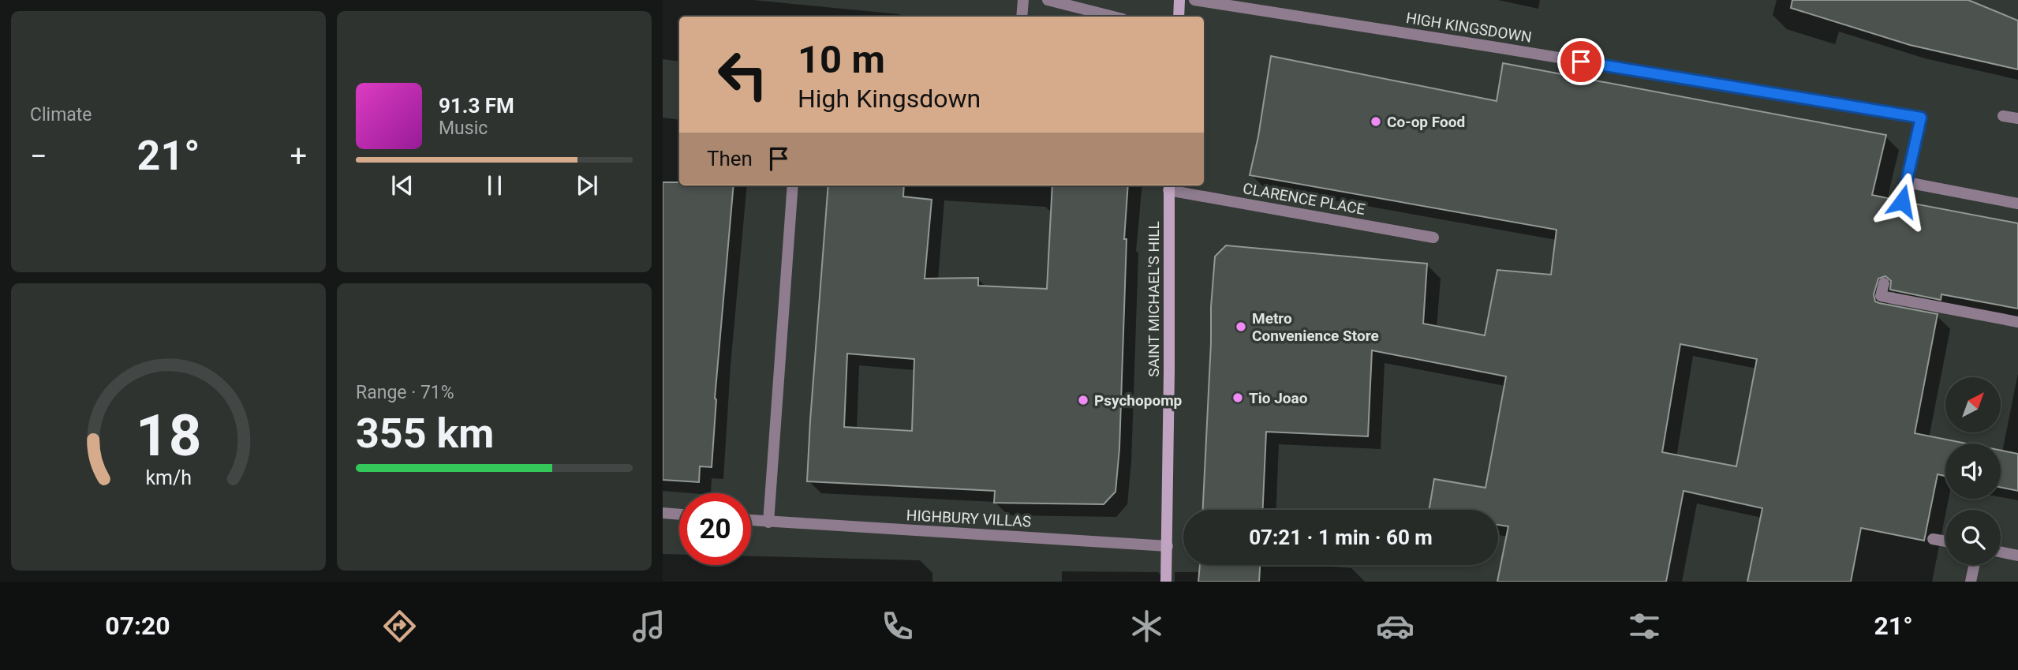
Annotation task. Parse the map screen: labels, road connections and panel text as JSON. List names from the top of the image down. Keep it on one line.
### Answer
{"streets":{"street":["HIGH KINGSDOWN","CLARENCE PLACE","SAINT MICHAEL'S HILL","HIGHBURY VILLAS"]},"crossings":[["CLARENCE PLACE","SAINT MICHAEL'S HILL"],["SAINT MICHAEL'S HILL","HIGHBURY VILLAS"]],"places":["Co-op Food","Metro Convenience Store","Tio Joao","Psychopomp"],"north":"top right","page":{"tile":["Climate",["Range · 71%","355 km"]],"turn":["10 m","High Kingsdown"],"song":["91.3 FM","Music"],"then":"Then","heat":["−","21°","+"],"limit":"20","trip":"07:21 · 1 min · 60 m","tabs":["07:20","21°"],"gauge":["18","km/h"]}}
